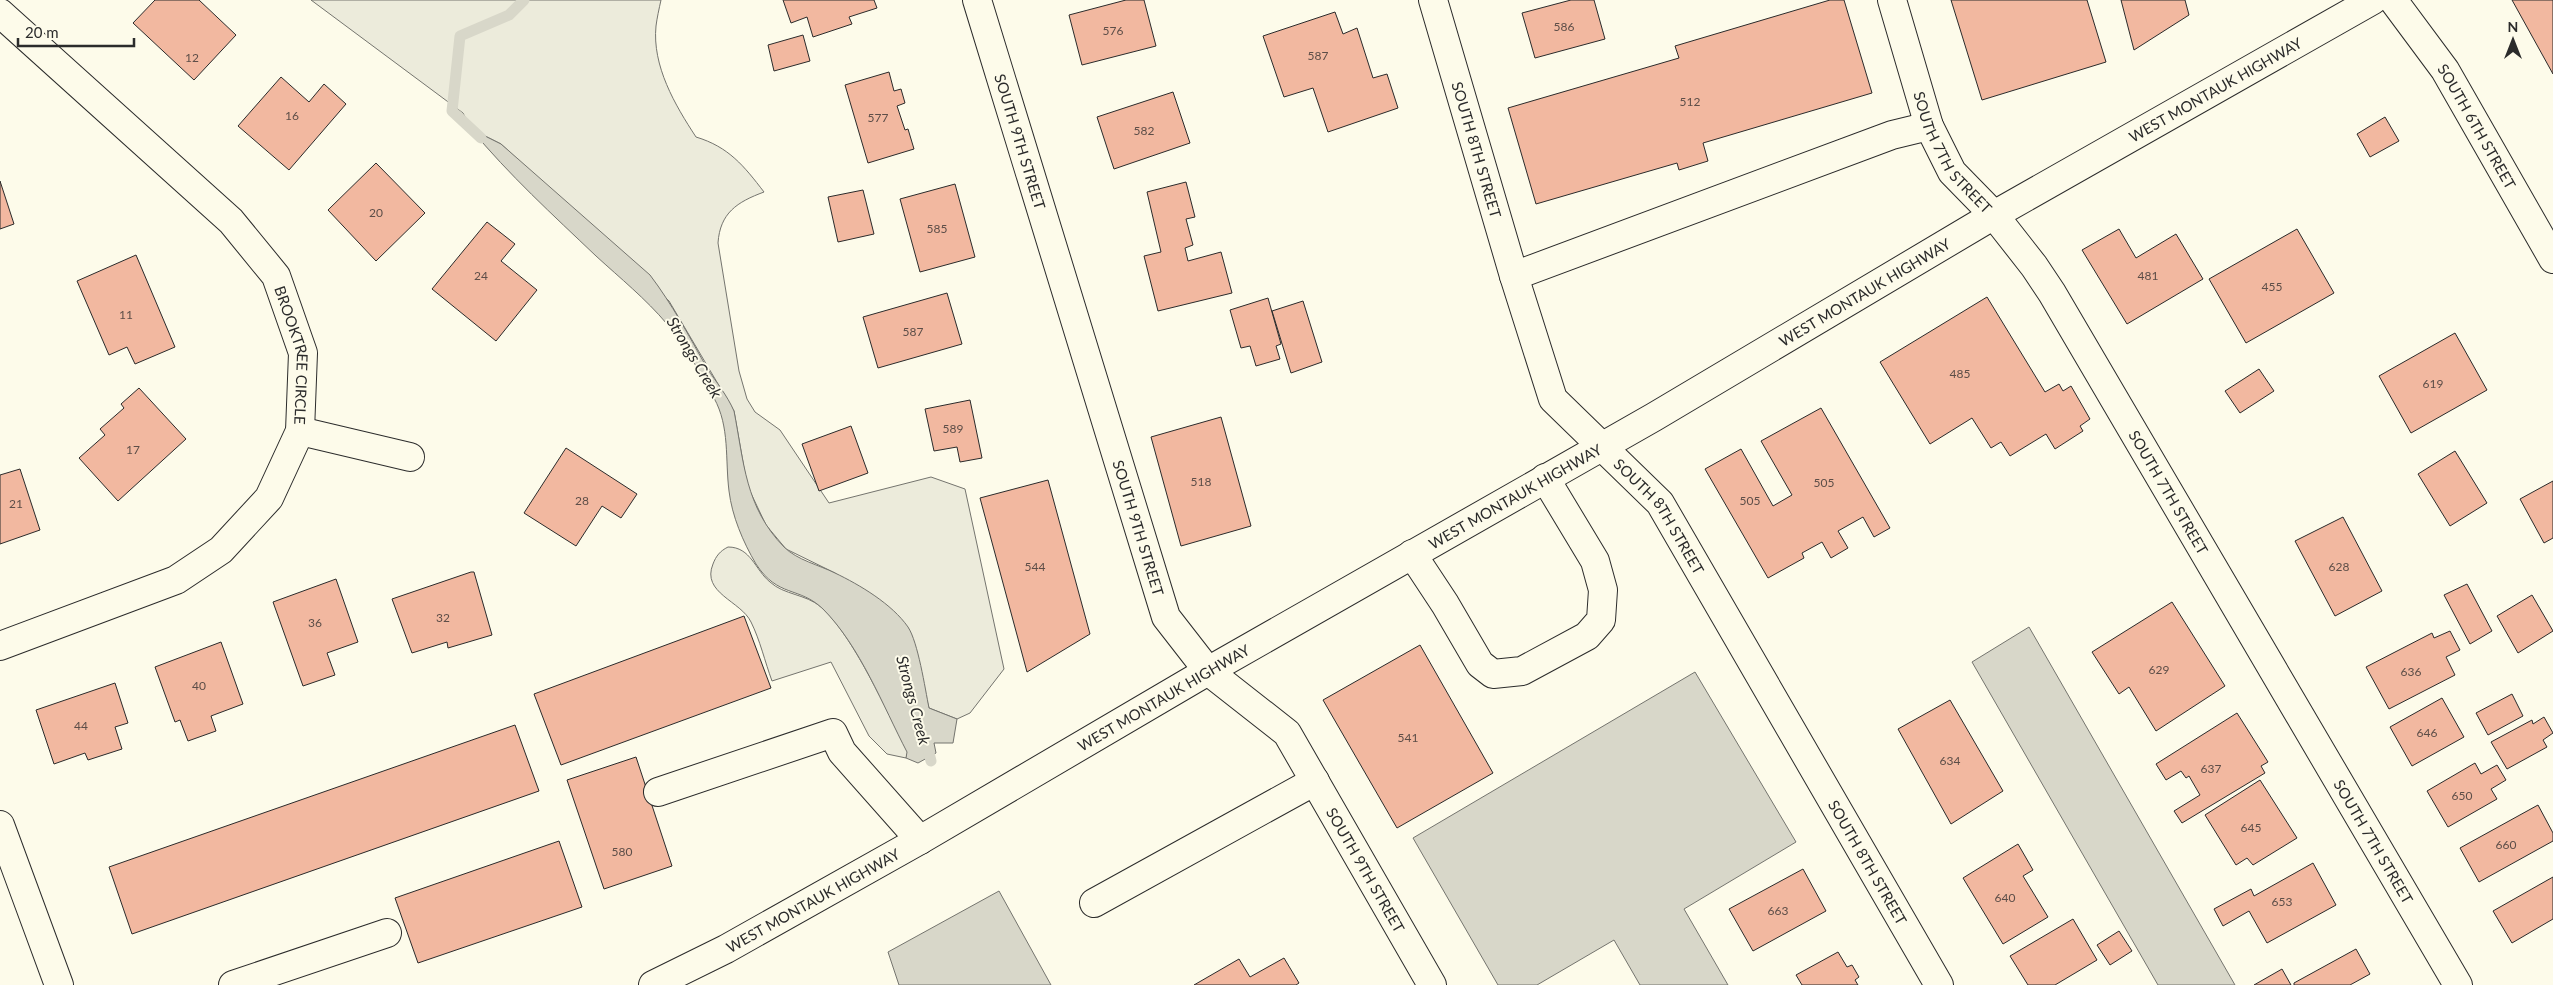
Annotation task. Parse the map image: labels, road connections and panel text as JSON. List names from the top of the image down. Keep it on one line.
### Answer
{"streets":{"street":["WEST MONTAUK HIGHWAY","SOUTH 6TH STREET","SOUTH 9TH STREET","SOUTH 8TH STREET","SOUTH 7TH STREET","BROOKTREE CIRCLE"]},"crossings":[["WEST MONTAUK HIGHWAY","SOUTH 9TH STREET"],["WEST MONTAUK HIGHWAY","SOUTH 8TH STREET"],["WEST MONTAUK HIGHWAY","SOUTH 7TH STREET"]],"water":["Strongs Creek"],"house_numbers":["586","576","587","12","512","16","577","582","20","585","24","481","455","11","587","485","619","589","17","518","505","28","505","21","544","628","32","36","629","636","40","44","646","541","634","637","650","645","660","580","640","653","663"],"scale_bar":"20 m","north":"top"}
